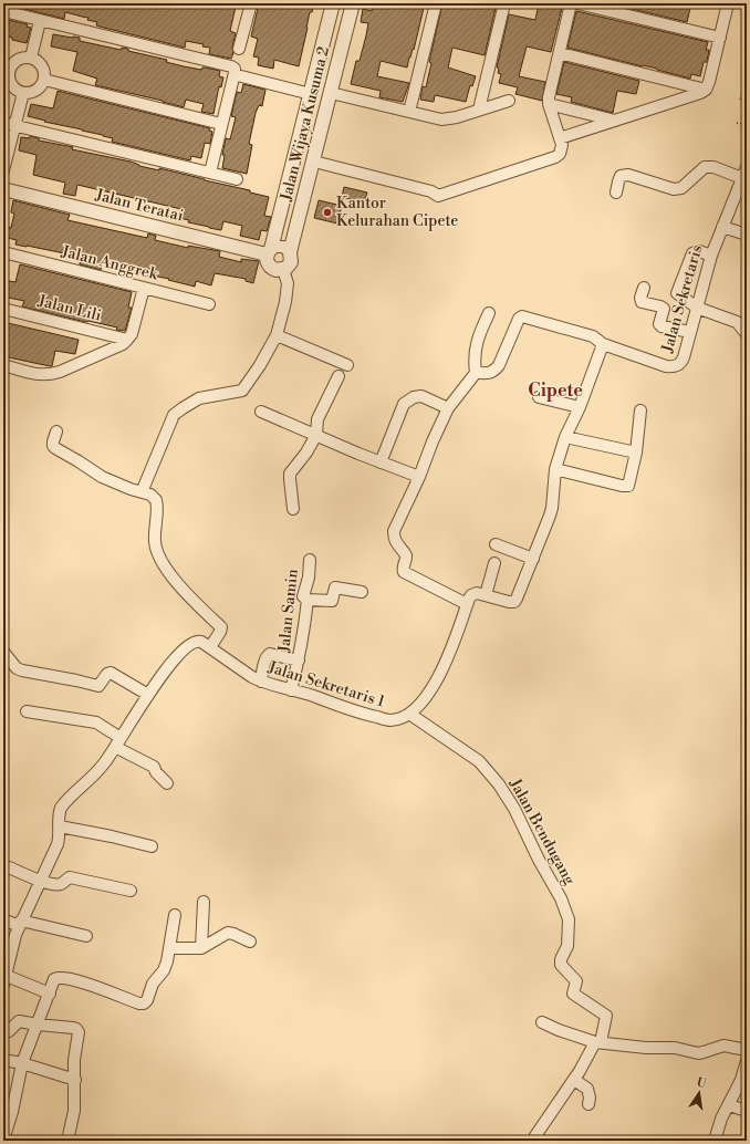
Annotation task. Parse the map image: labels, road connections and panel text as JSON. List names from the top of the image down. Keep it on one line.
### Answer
{"streets":{"street":["Jalan Wijaya Kusuma 2","Jalan Teratai","Jalan Anggrek","Jalan Sekretaris","Jalan Lili","Jalan Samin","Jalan Sekretaris 1","Jalan Bendugang"]},"crossings":[["Jalan Wijaya Kusuma 2","Jalan Teratai"],["Jalan Samin","Jalan Sekretaris 1"],["Jalan Sekretaris 1","Jalan Bendugang"]],"districts":["Cipete"],"places":["Kantor Kelurahan Cipete"],"north":"top"}
